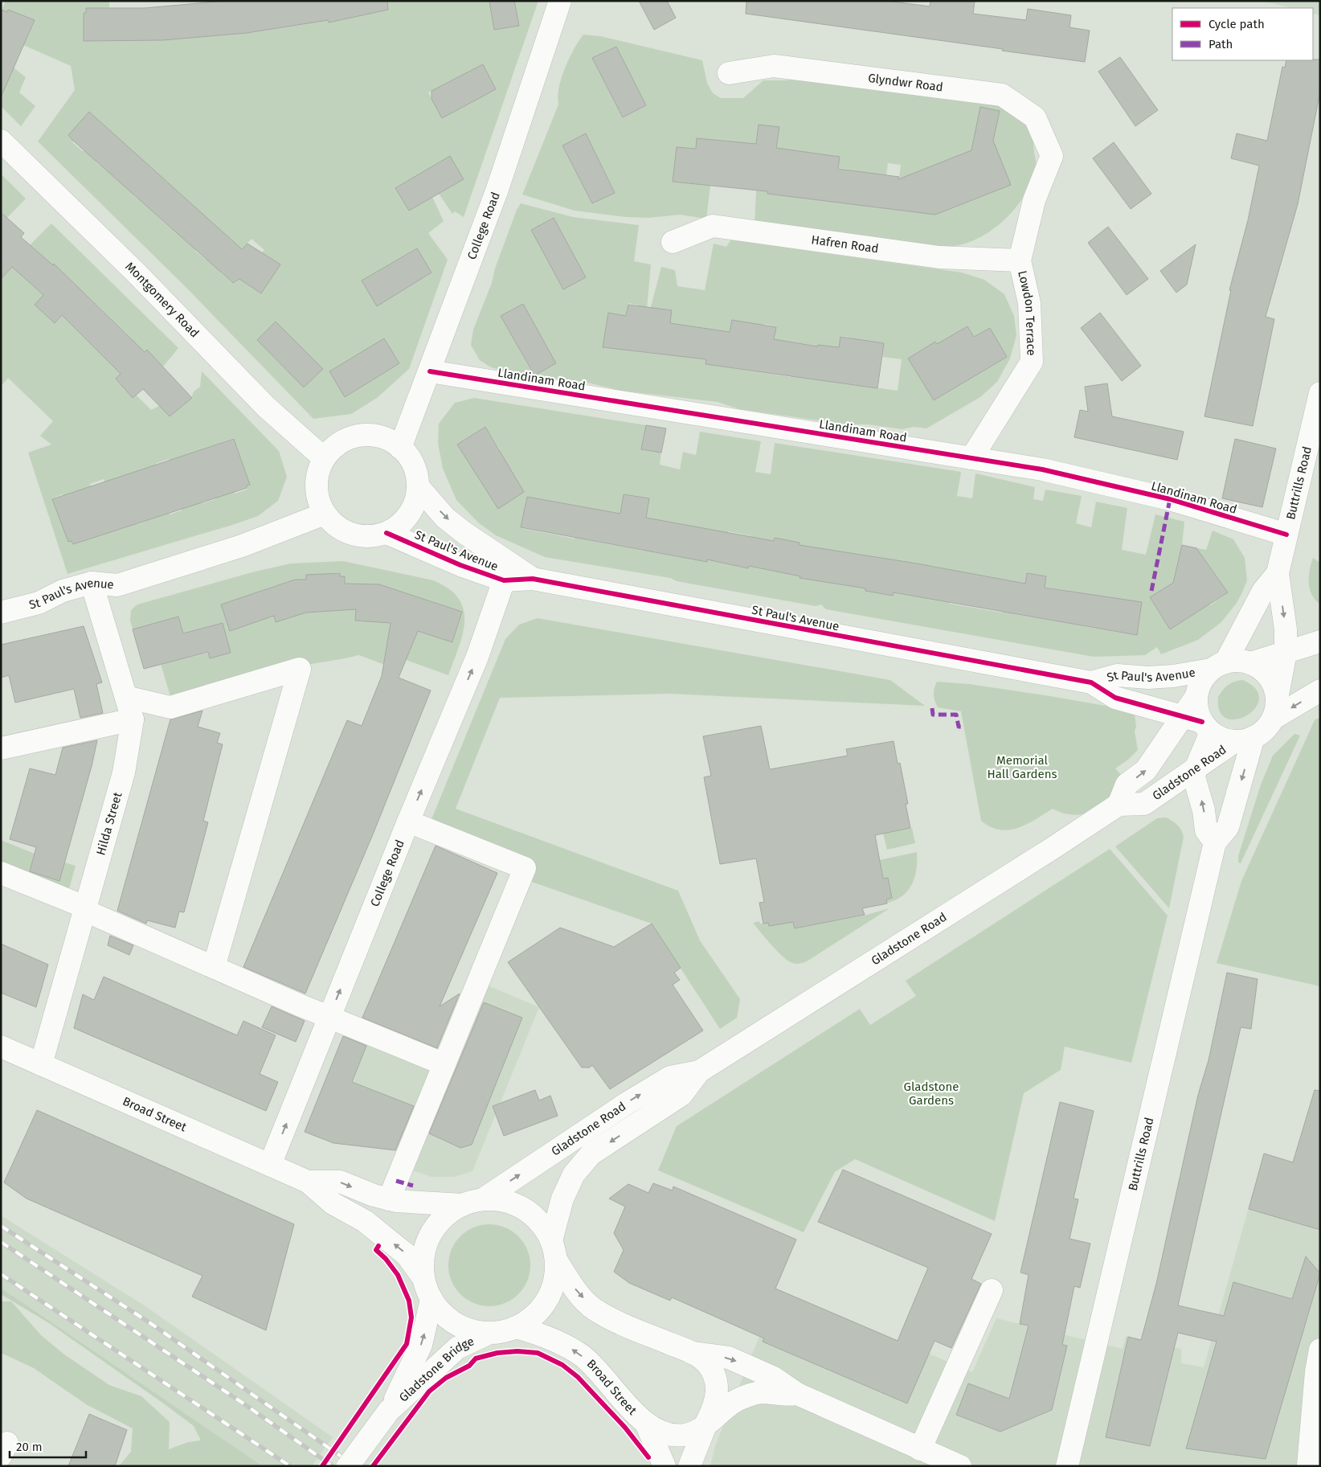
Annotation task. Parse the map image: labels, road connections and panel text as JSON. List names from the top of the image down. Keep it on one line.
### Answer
{"streets":{"street":["Glyndwr Road","College Road","Hafren Road","Montgomery Road","Lowdon Terrace","Llandinam Road","Buttrills Road","St Paul's Avenue","Gladstone Road","Hilda Street","Broad Street","Gladstone Bridge"]},"crossings":[["Glyndwr Road","Lowdon Terrace"],["College Road","Montgomery Road"],["College Road","Llandinam Road"],["College Road","St Paul's Avenue"],["College Road","Broad Street"],["Hafren Road","Lowdon Terrace"],["Montgomery Road","St Paul's Avenue"],["Lowdon Terrace","Llandinam Road"],["Llandinam Road","Buttrills Road"],["Buttrills Road","St Paul's Avenue"],["Buttrills Road","Gladstone Road"],["St Paul's Avenue","Gladstone Road"],["St Paul's Avenue","Hilda Street"],["Gladstone Road","Broad Street"],["Gladstone Road","Gladstone Bridge"],["Hilda Street","Broad Street"],["Broad Street","Gladstone Bridge"]],"one_way":["College Road"],"parks":["Memorial Hall Gardens","Gladstone Gardens"],"legend":["Cycle path","Path"],"scale_bar":"20 m"}
